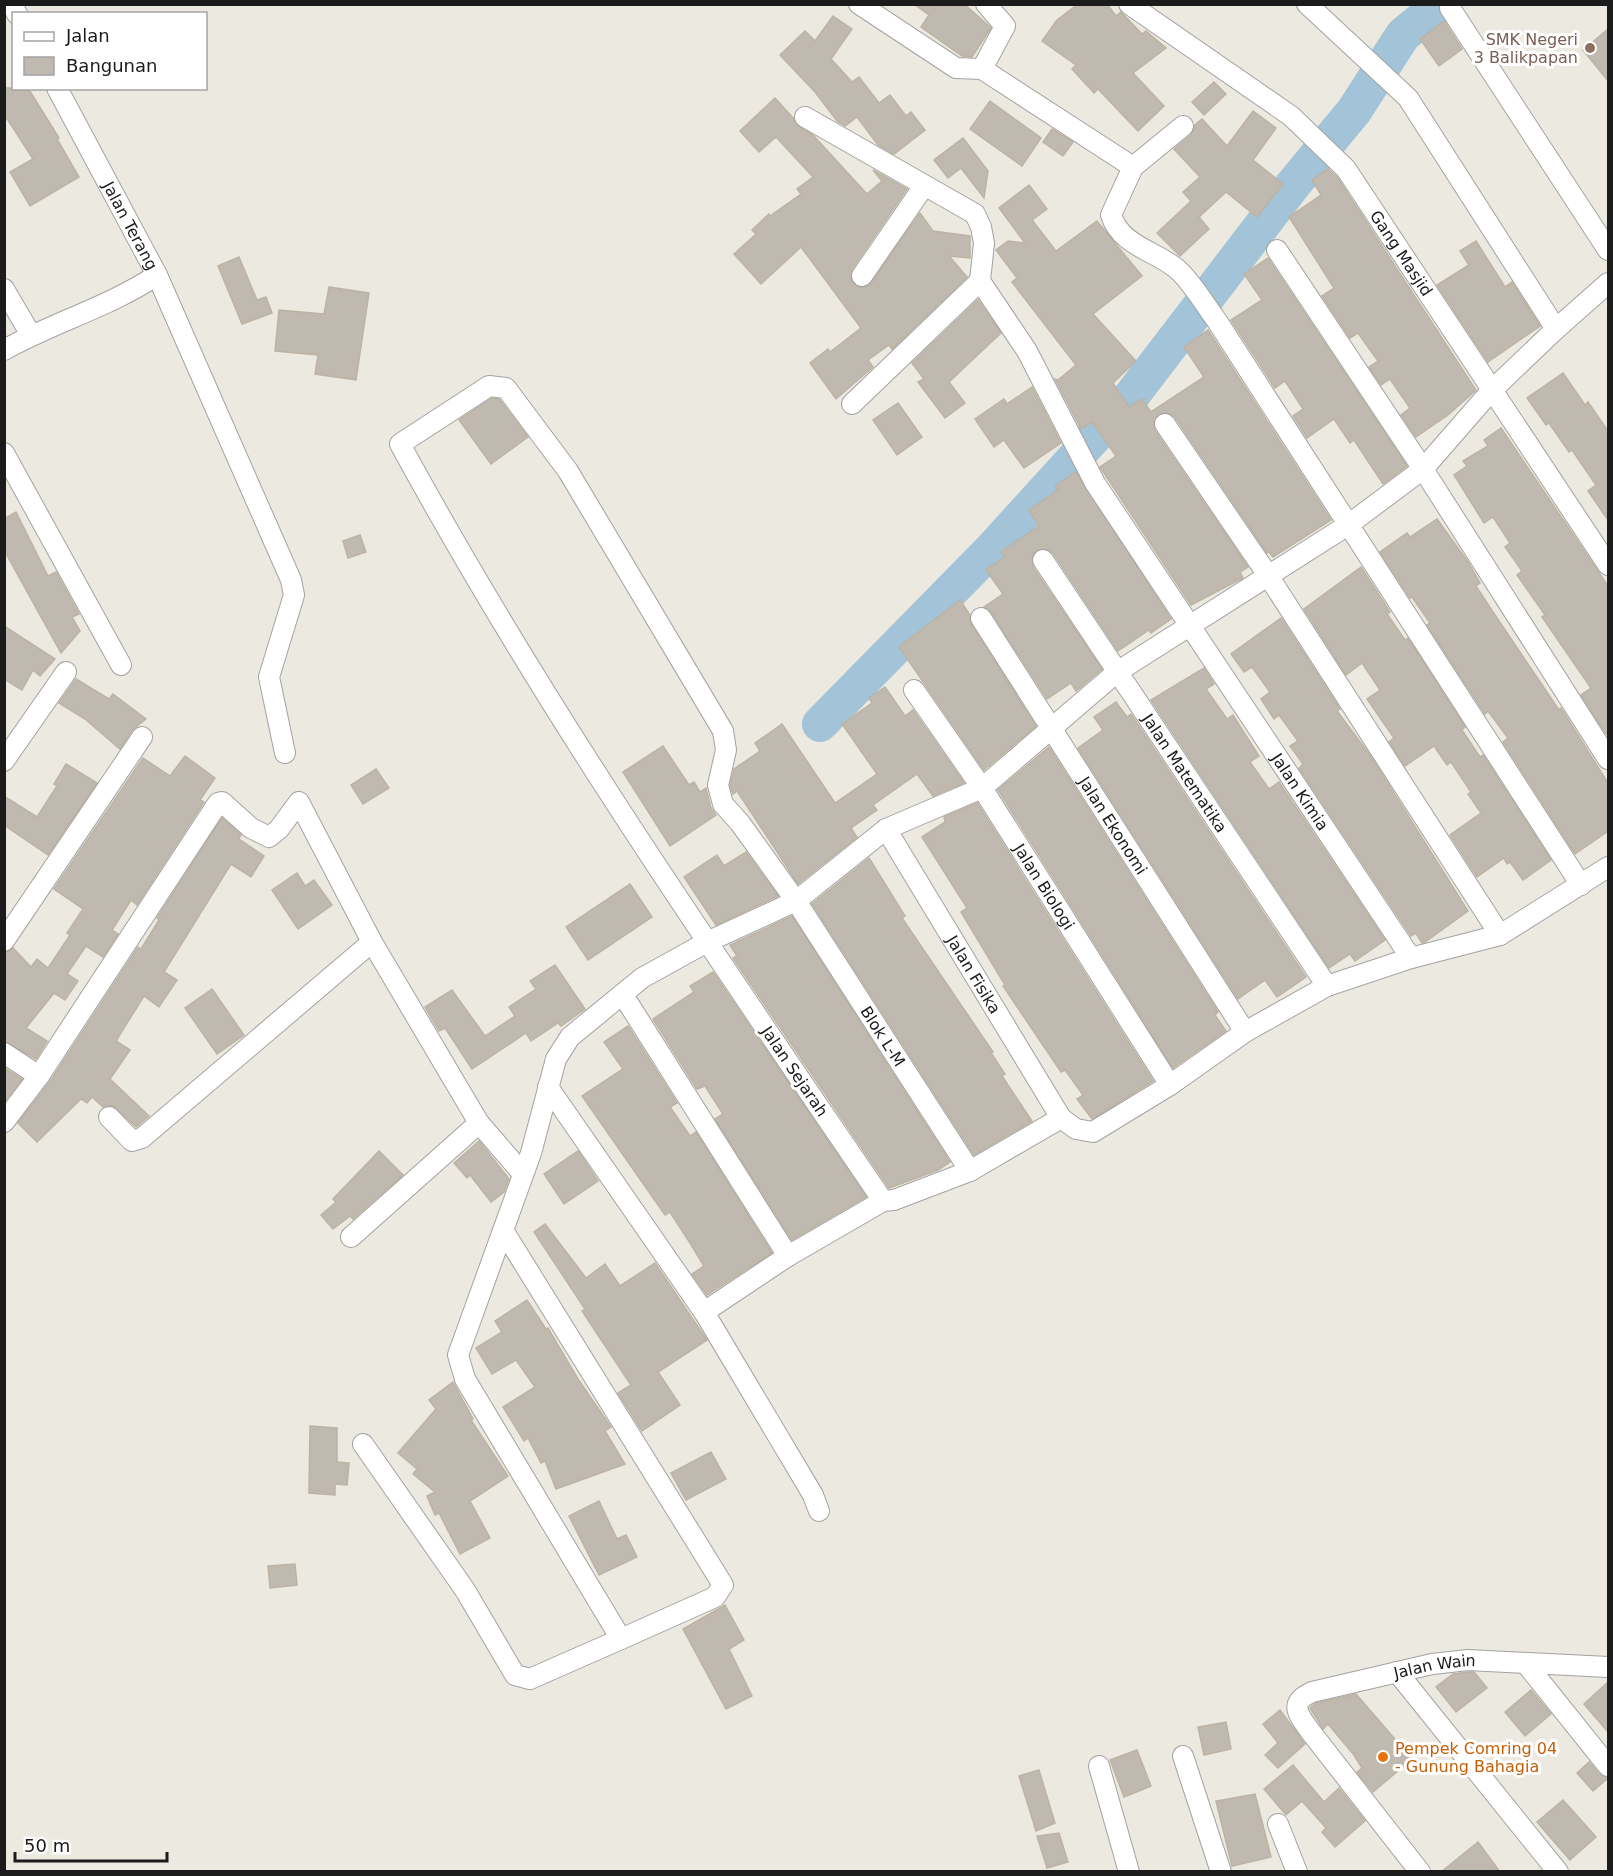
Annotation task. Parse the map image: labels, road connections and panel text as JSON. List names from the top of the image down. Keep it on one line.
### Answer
{"streets":{"street":["Jalan Terang","Gang Masjid","Jalan Matematika","Jalan Kimia","Jalan Ekonomi","Jalan Biologi","Jalan Fisika","Blok L-M","Jalan Sejarah","Jalan Wain"]},"crossings":[["Blok L-M","Jalan Sejarah"]],"places":["SMK Negeri 3 Balikpapan","Pempek Comring 04 - Gunung Bahagia"],"legend":["Jalan","Bangunan"],"scale_bar":"50 m"}
